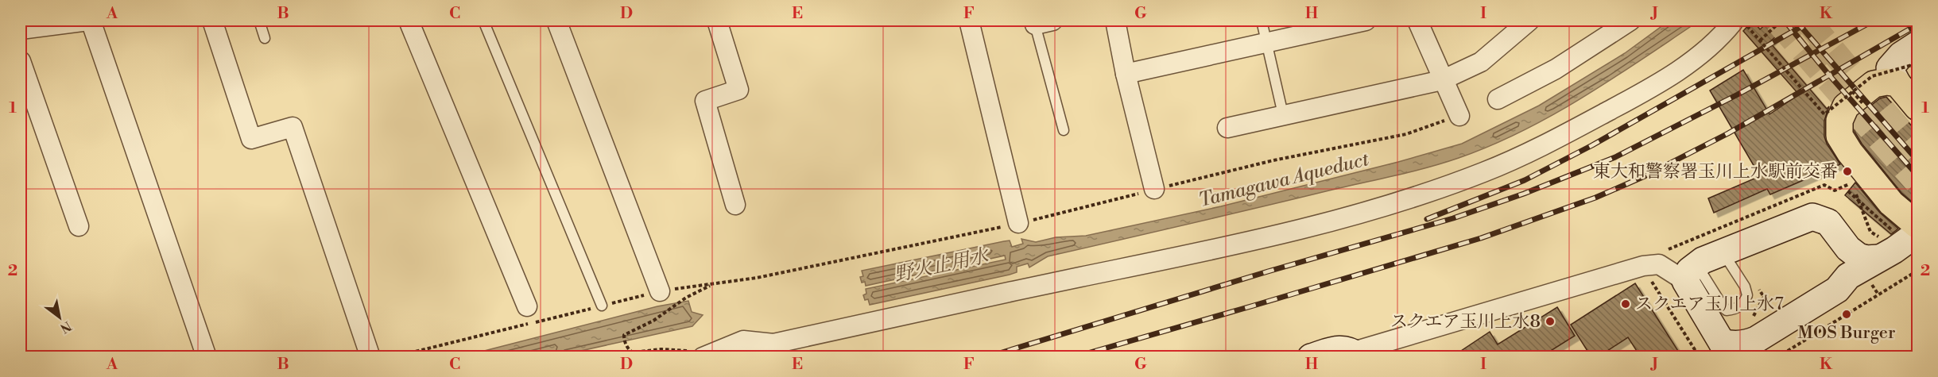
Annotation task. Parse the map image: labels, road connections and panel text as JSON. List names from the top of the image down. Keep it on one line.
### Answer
{"water":["Tamagawa Aqueduct","野火止用水"],"places":["東大和警察署玉川上水駅前交番","スクエア玉川上水7","MOS Burger","スクエア玉川上水8"],"north":"bottom right","grid":{"columns":["A","B","C","D","E","F","G","H","I","J","K"],"rows":["1","2"]}}
